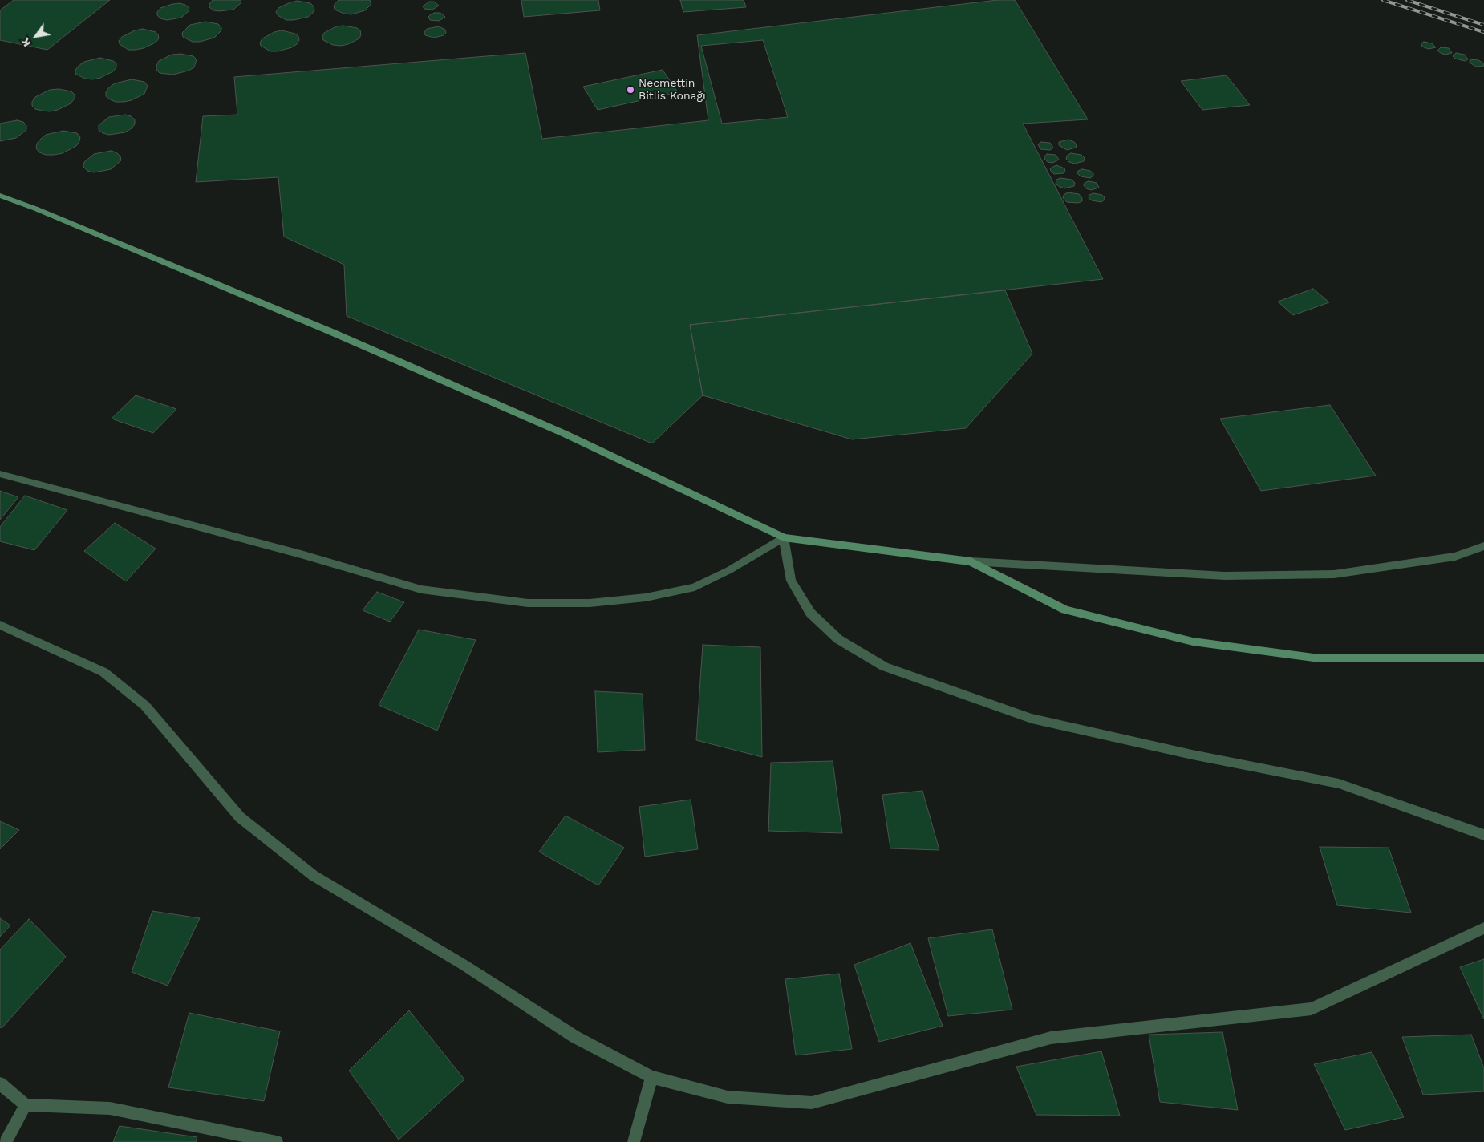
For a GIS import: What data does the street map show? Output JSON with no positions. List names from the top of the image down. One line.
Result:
{"places":["Necmettin Bitlis Konağı"],"north":"bottom left"}
